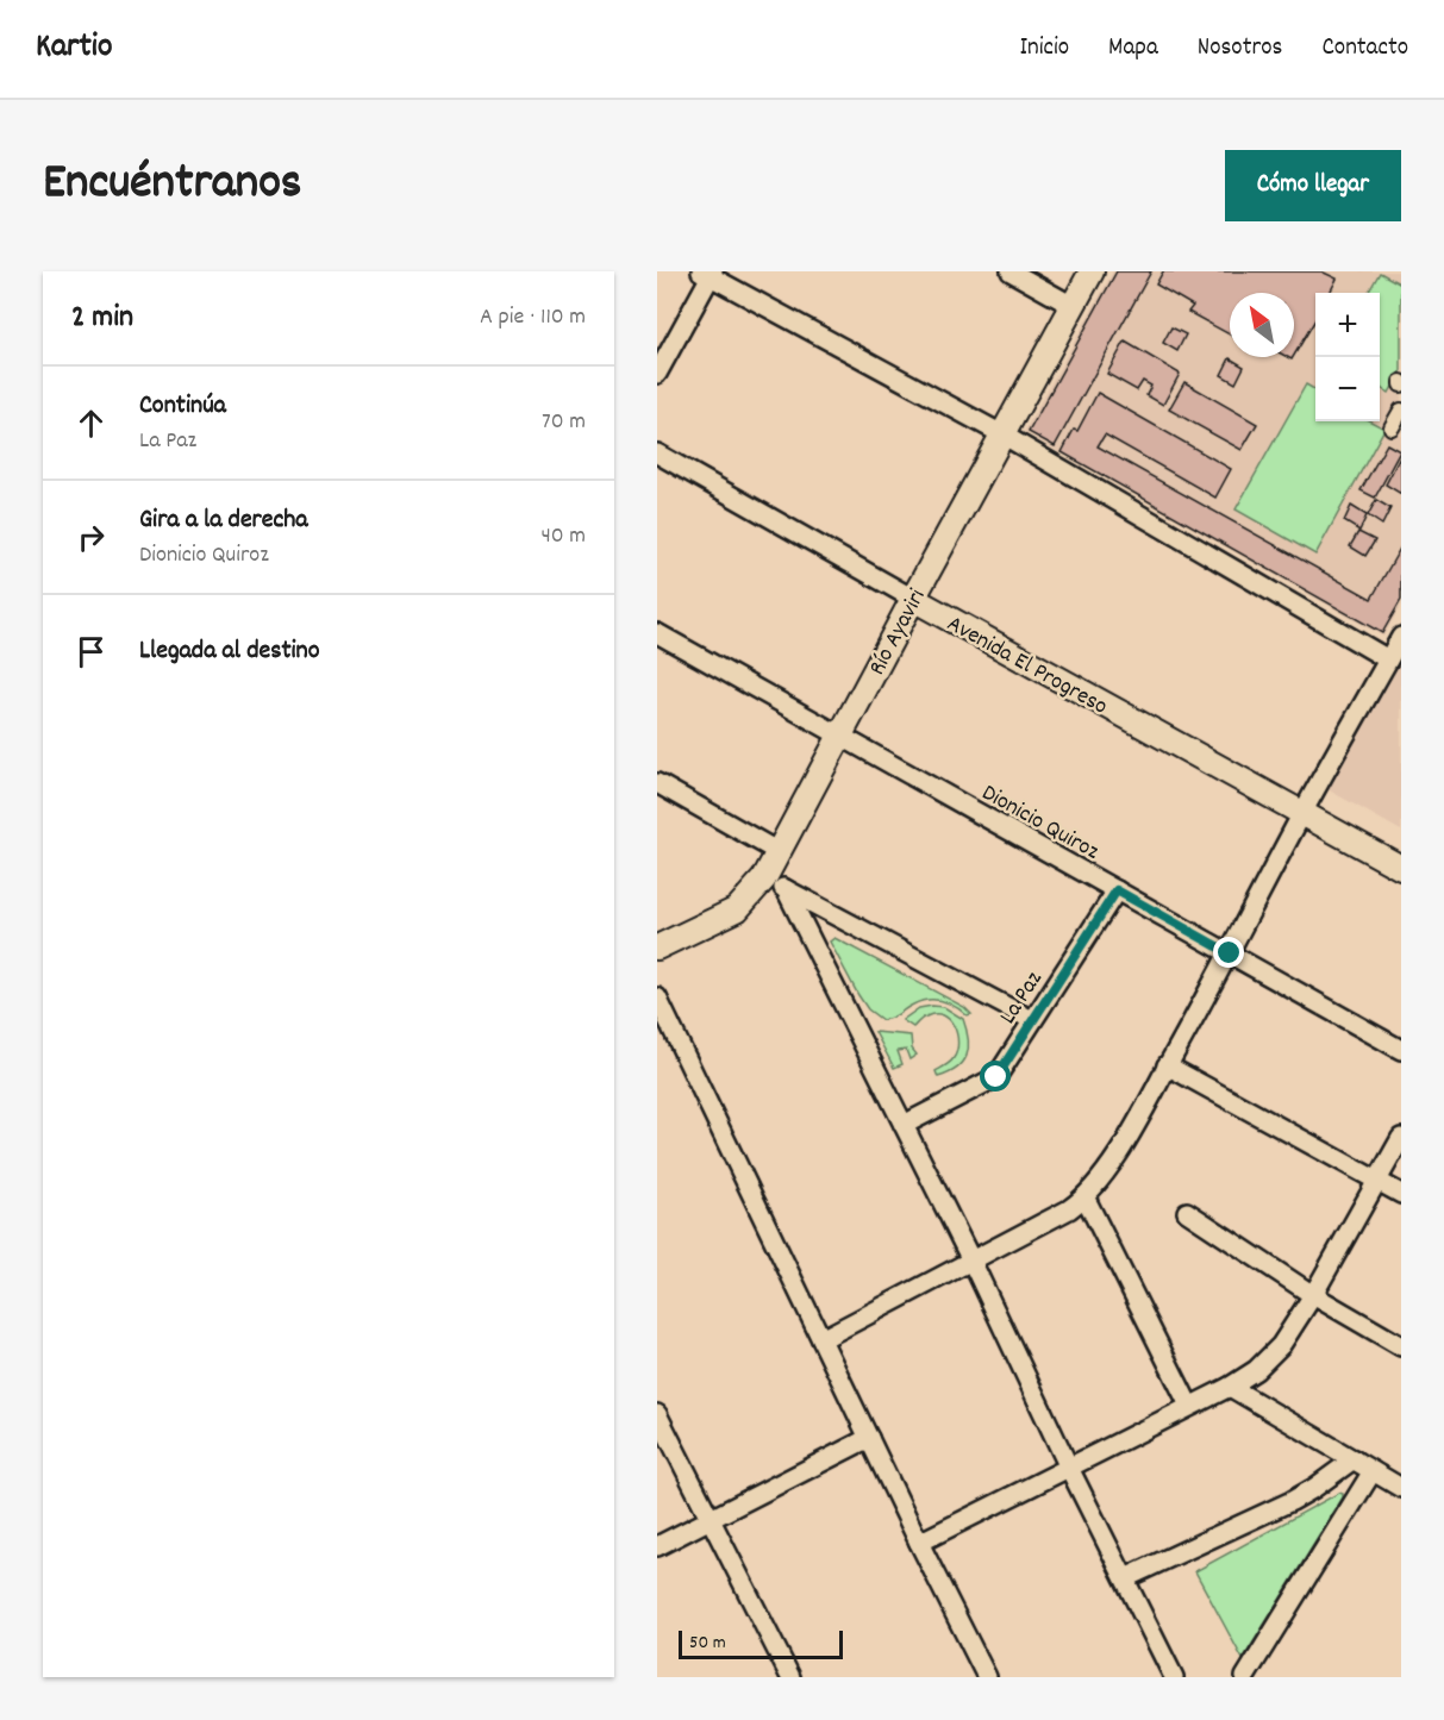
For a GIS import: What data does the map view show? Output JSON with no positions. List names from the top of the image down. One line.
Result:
{"streets":{"street":["Río Ayaviri","Avenida El Progreso","Dionicio Quiroz","La Paz"]},"crossings":[["Río Ayaviri","Avenida El Progreso"],["Río Ayaviri","Dionicio Quiroz"],["Dionicio Quiroz","La Paz"]],"scale_bar":"50 m","north":"top left","page":{"header":"Kartio","nav":["Inicio","Mapa","Nosotros","Contacto"],"title":"Encuéntranos","buttons":"Cómo llegar","heading":["2 min","A pie · 110 m"],"map_buttons":["+","−"],"list":[["Continúa","La Paz","70 m"],["Gira a la derecha","Dionicio Quiroz","40 m"],"Llegada al destino"],"scale":"50 m"}}
